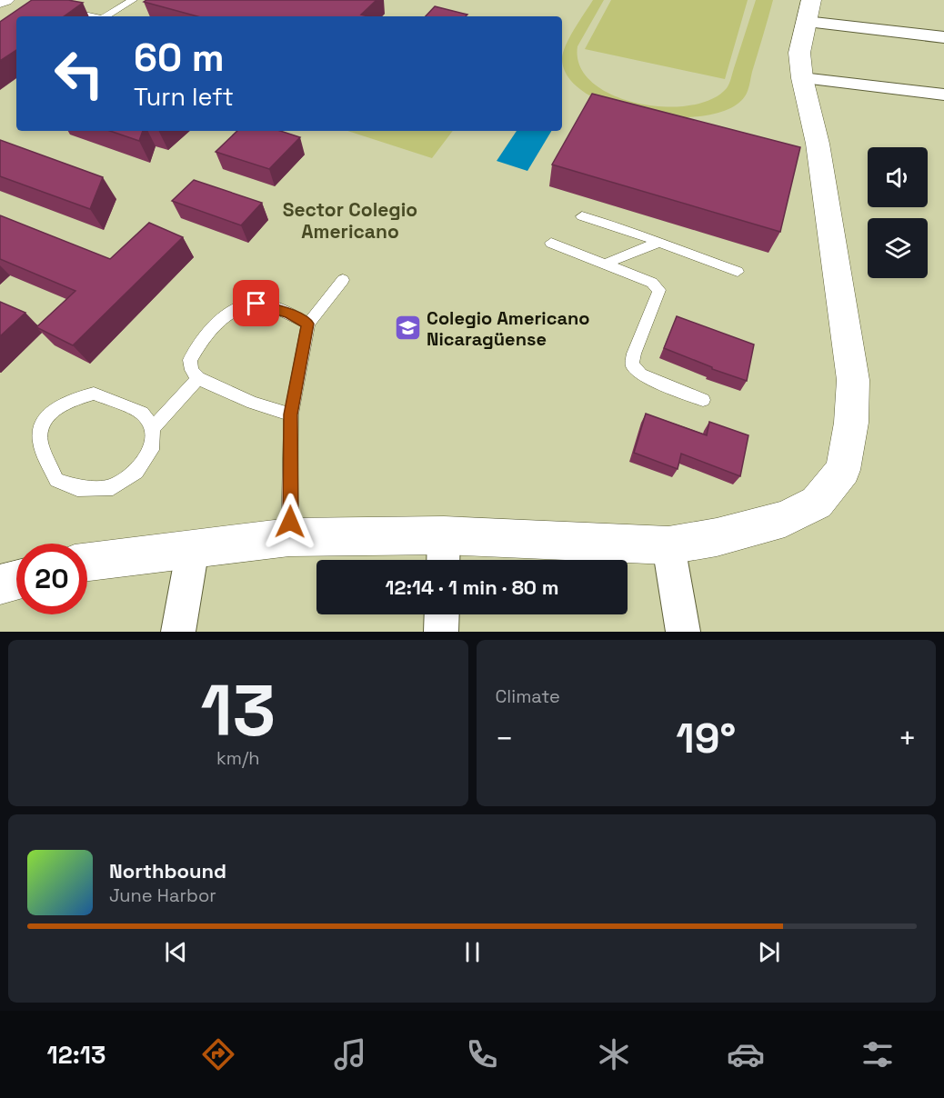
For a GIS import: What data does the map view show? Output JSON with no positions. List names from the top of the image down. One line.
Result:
{"districts":["Sector Colegio Americano"],"places":{"school or university":["Colegio Americano Nicaragüense"]},"page":{"turn":["60 m","Turn left"],"limit":"20","trip":"12:14 · 1 min · 80 m","tile":[["13","km/h"],"Climate"],"heat":["−","19°","+"],"song":["Northbound","June Harbor"],"tabs":"12:13"}}
